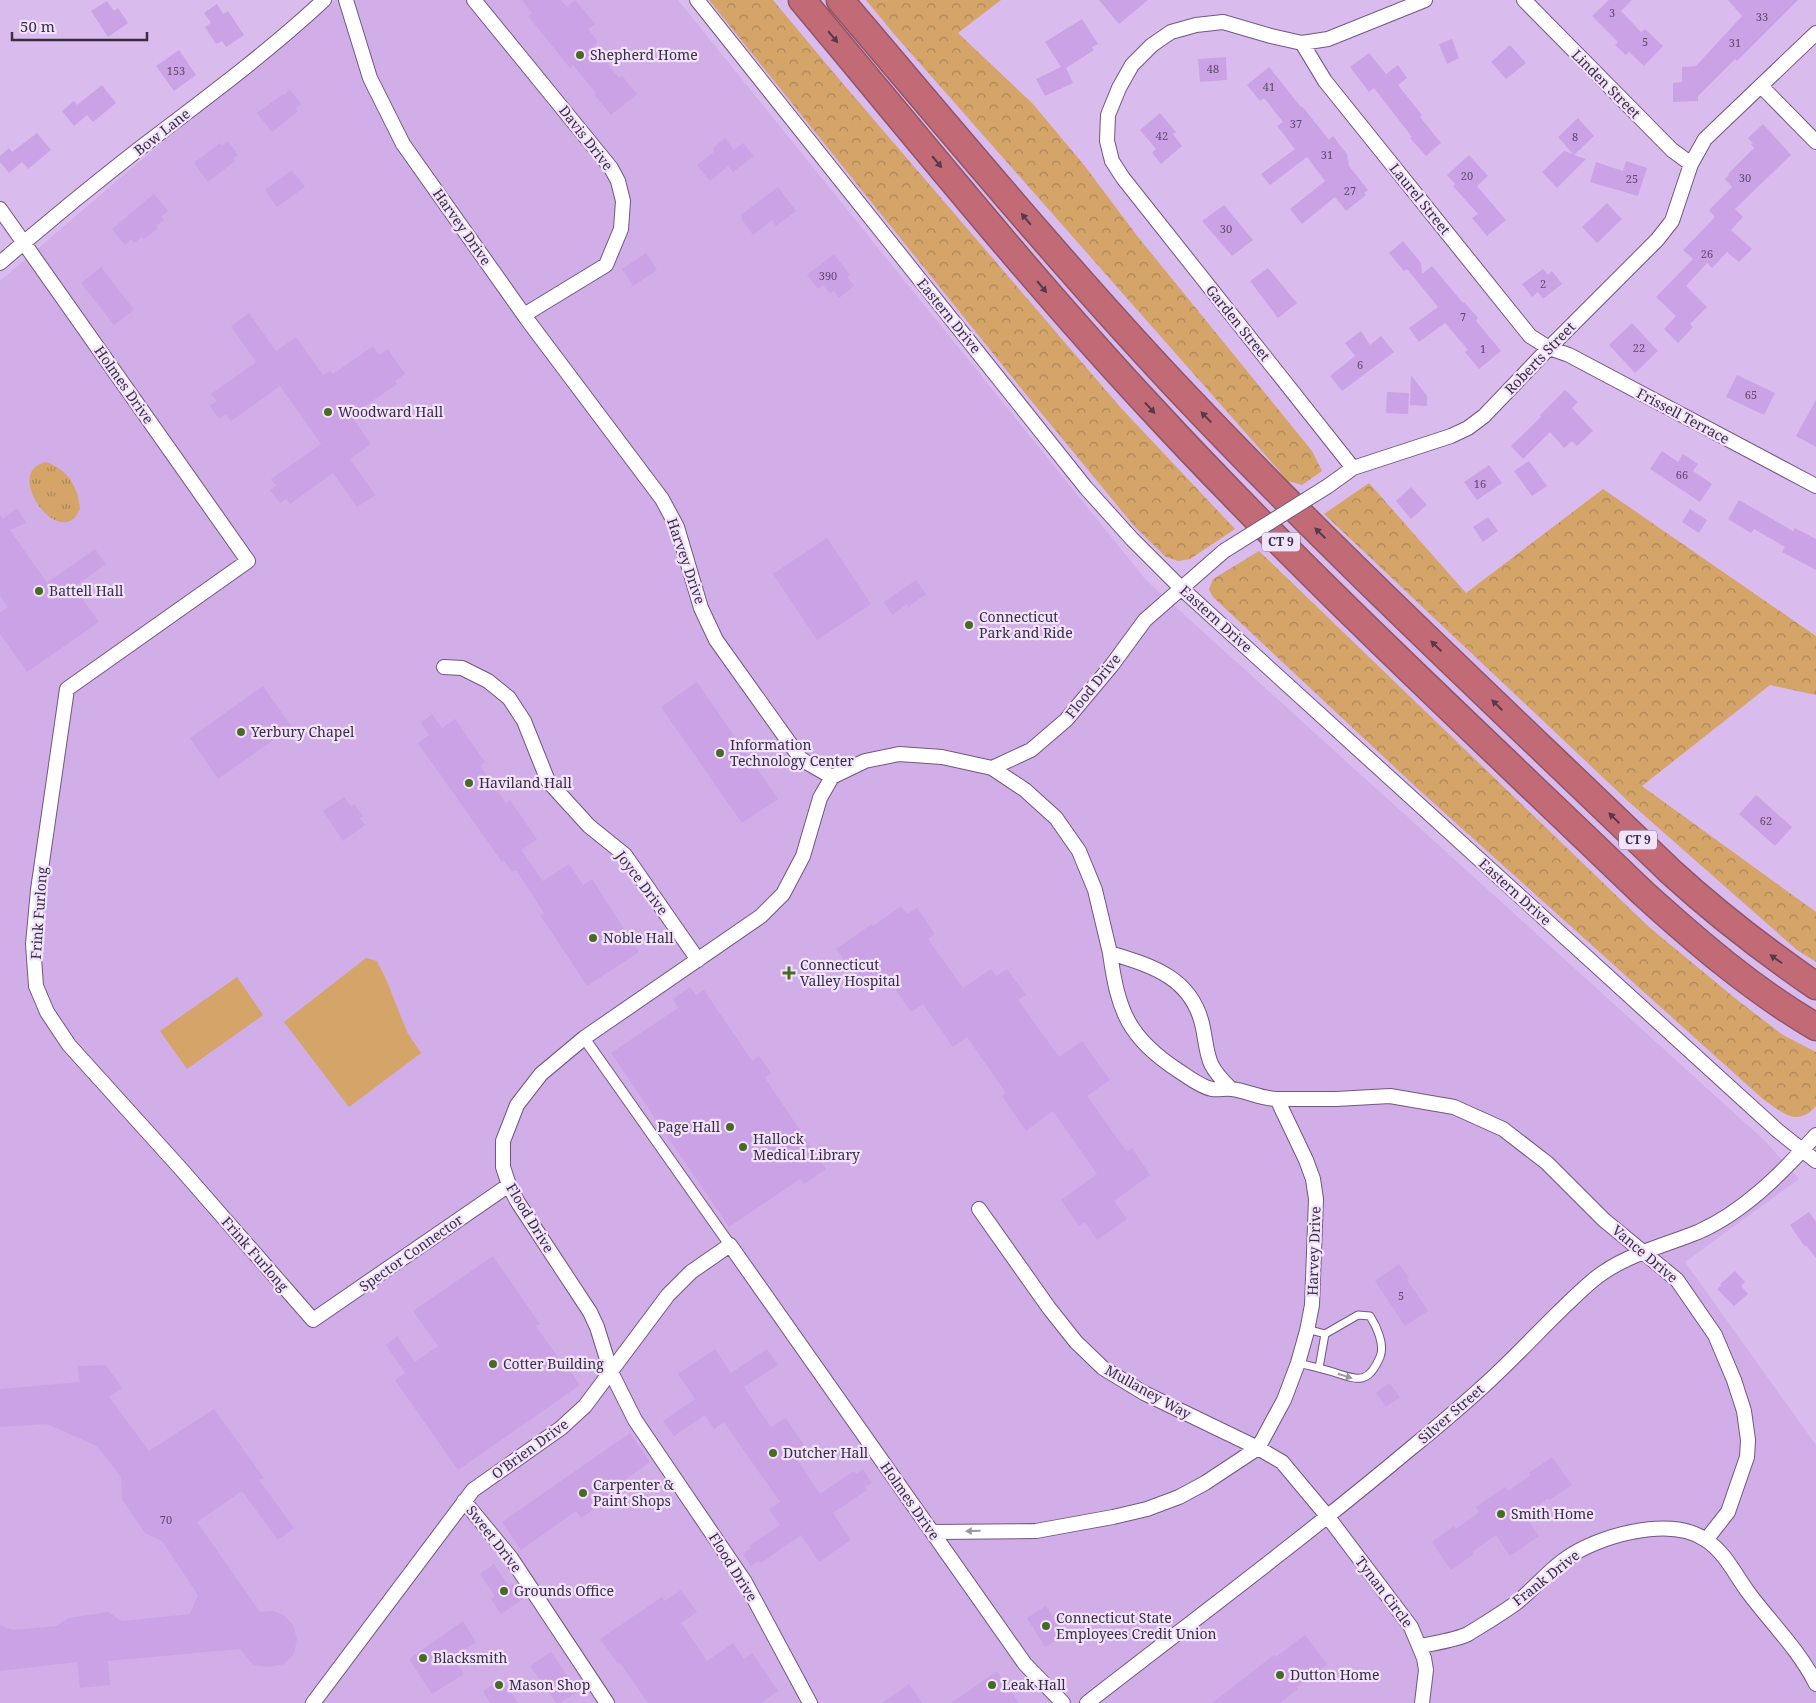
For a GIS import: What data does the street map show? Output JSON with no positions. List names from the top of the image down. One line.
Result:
{"streets":{"highway":["CT 9"],"street":["Linden Street","Bow Lane","Davis Drive","Laurel Street","Harvey Drive","Eastern Drive","Garden Street","Roberts Street","Holmes Drive","Frissell Terrace","Flood Drive","Joyce Drive","Frink Furlong","Spector Connector","Vance Drive","Mullaney Way","Silver Street","O'Brien Drive","Sweet Drive","Frank Drive","Tynan Circle"]},"crossings":[["Linden Street","Roberts Street"],["Bow Lane","Holmes Drive"],["Davis Drive","Harvey Drive"],["Laurel Street","Garden Street"],["Laurel Street","Roberts Street"],["Laurel Street","Frissell Terrace"],["Harvey Drive","Flood Drive"],["Harvey Drive","Vance Drive"],["Harvey Drive","Mullaney Way"],["Eastern Drive","Roberts Street"],["Eastern Drive","Flood Drive"],["Eastern Drive","Silver Street"],["Garden Street","Roberts Street"],["Roberts Street","Frissell Terrace"],["Roberts Street","Flood Drive"],["Holmes Drive","Frink Furlong"],["Holmes Drive","O'Brien Drive"],["Flood Drive","Joyce Drive"],["Flood Drive","Spector Connector"],["Flood Drive","O'Brien Drive"],["Frink Furlong","Spector Connector"],["Vance Drive","Silver Street"],["Vance Drive","Frank Drive"],["Mullaney Way","Silver Street"],["Mullaney Way","Tynan Circle"],["Silver Street","Tynan Circle"],["O'Brien Drive","Sweet Drive"],["Frank Drive","Tynan Circle"]],"places":{"other":["Shepherd Home","Woodward Hall","Battell Hall","Connecticut Park and Ride","Yerbury Chapel","Information Technology Center","Haviland Hall","Noble Hall","Page Hall","Hallock Medical Library","Cotter Building","Dutcher Hall","Carpenter & Paint Shops","Smith Home","Grounds Office","Connecticut State Employees Credit Union","Blacksmith","Dutton Home","Mason Shop","Leak Hall"],"health":["Connecticut Valley Hospital"]},"house_numbers":["3","33","5","31","48","153","41","37","42","8","31","20","30","25","27","30","26","390","2","7","22","1","6","65","66","16","62","5","70"],"scale_bar":"50 m"}
